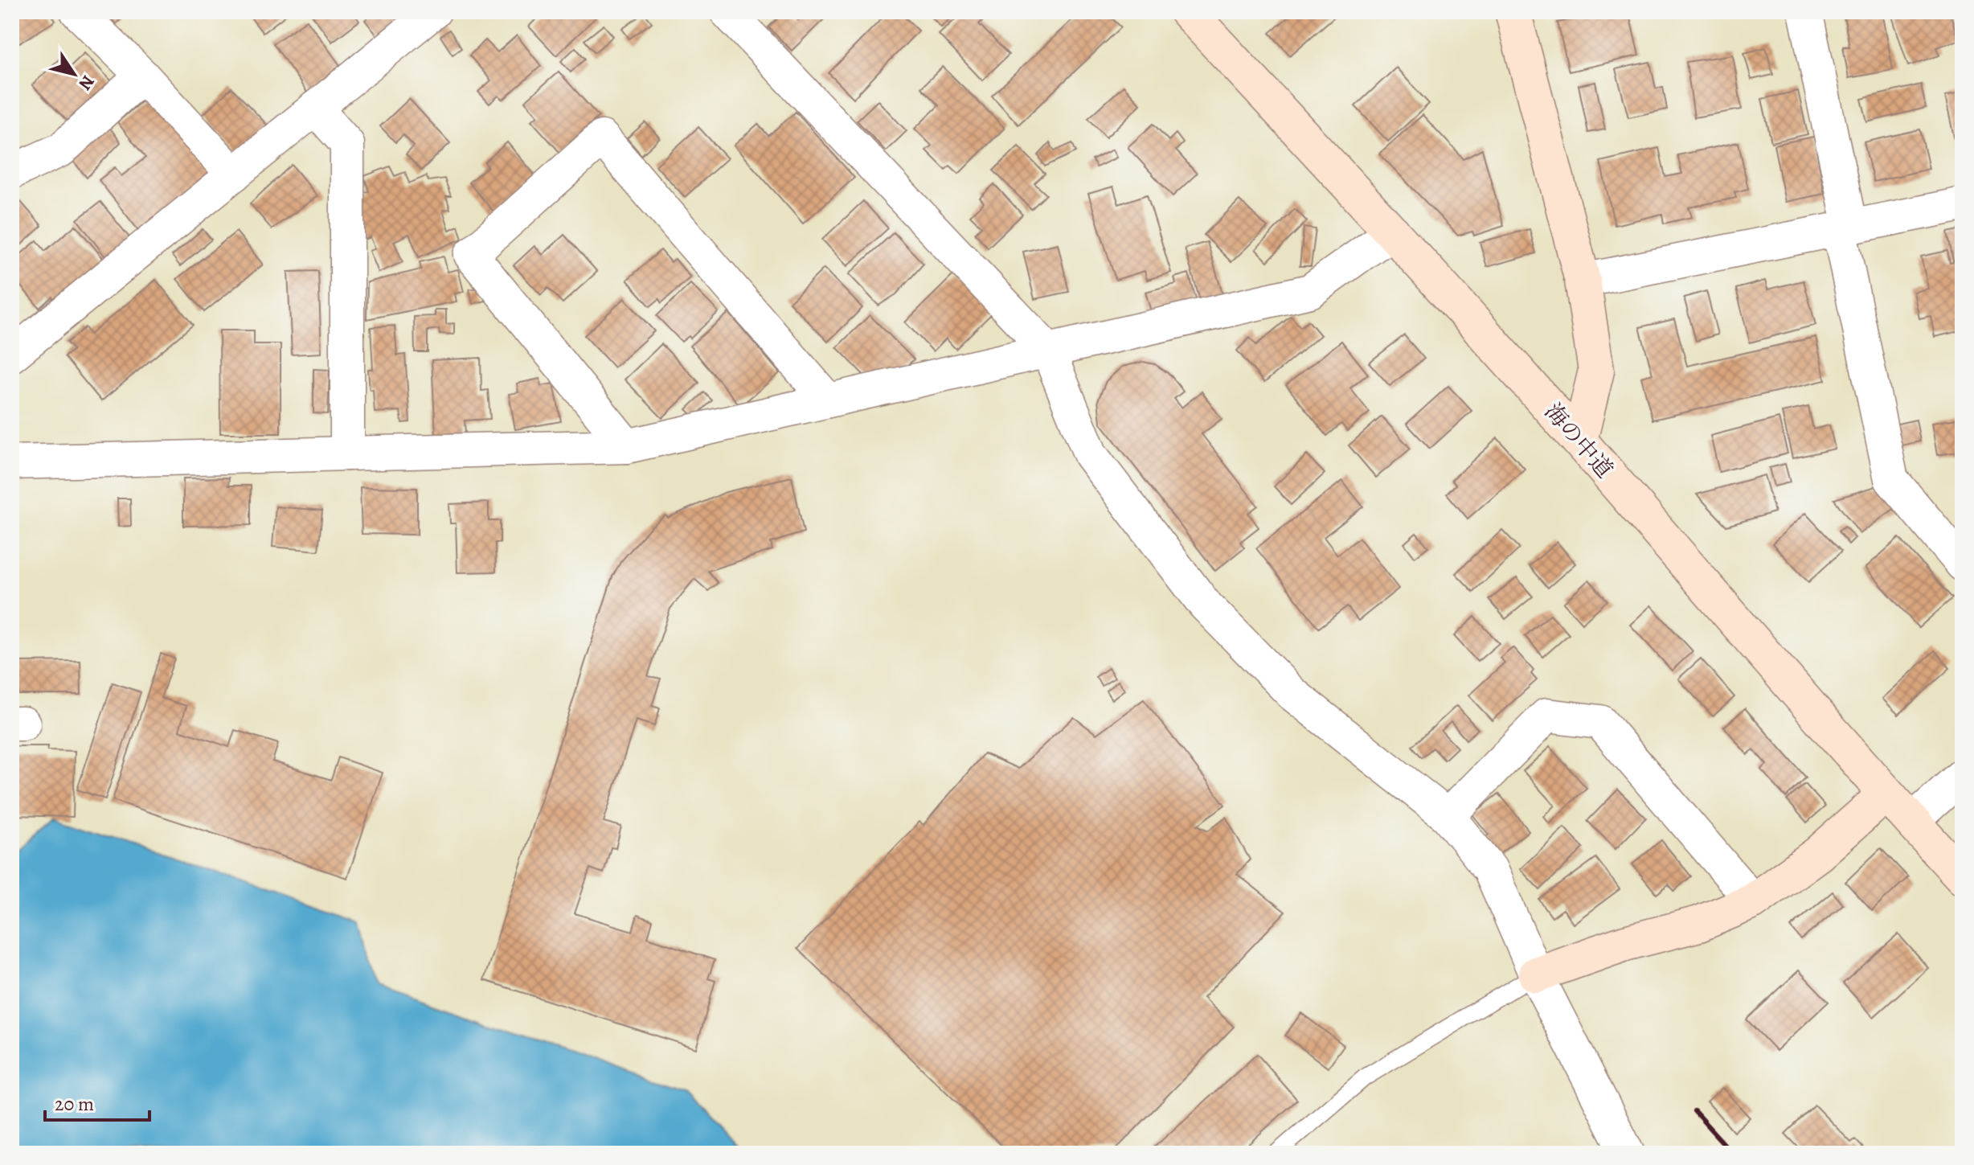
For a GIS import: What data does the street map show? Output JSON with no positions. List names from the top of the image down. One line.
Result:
{"streets":{"street":["海の中道"]},"scale_bar":"20 m","north":"bottom right"}
